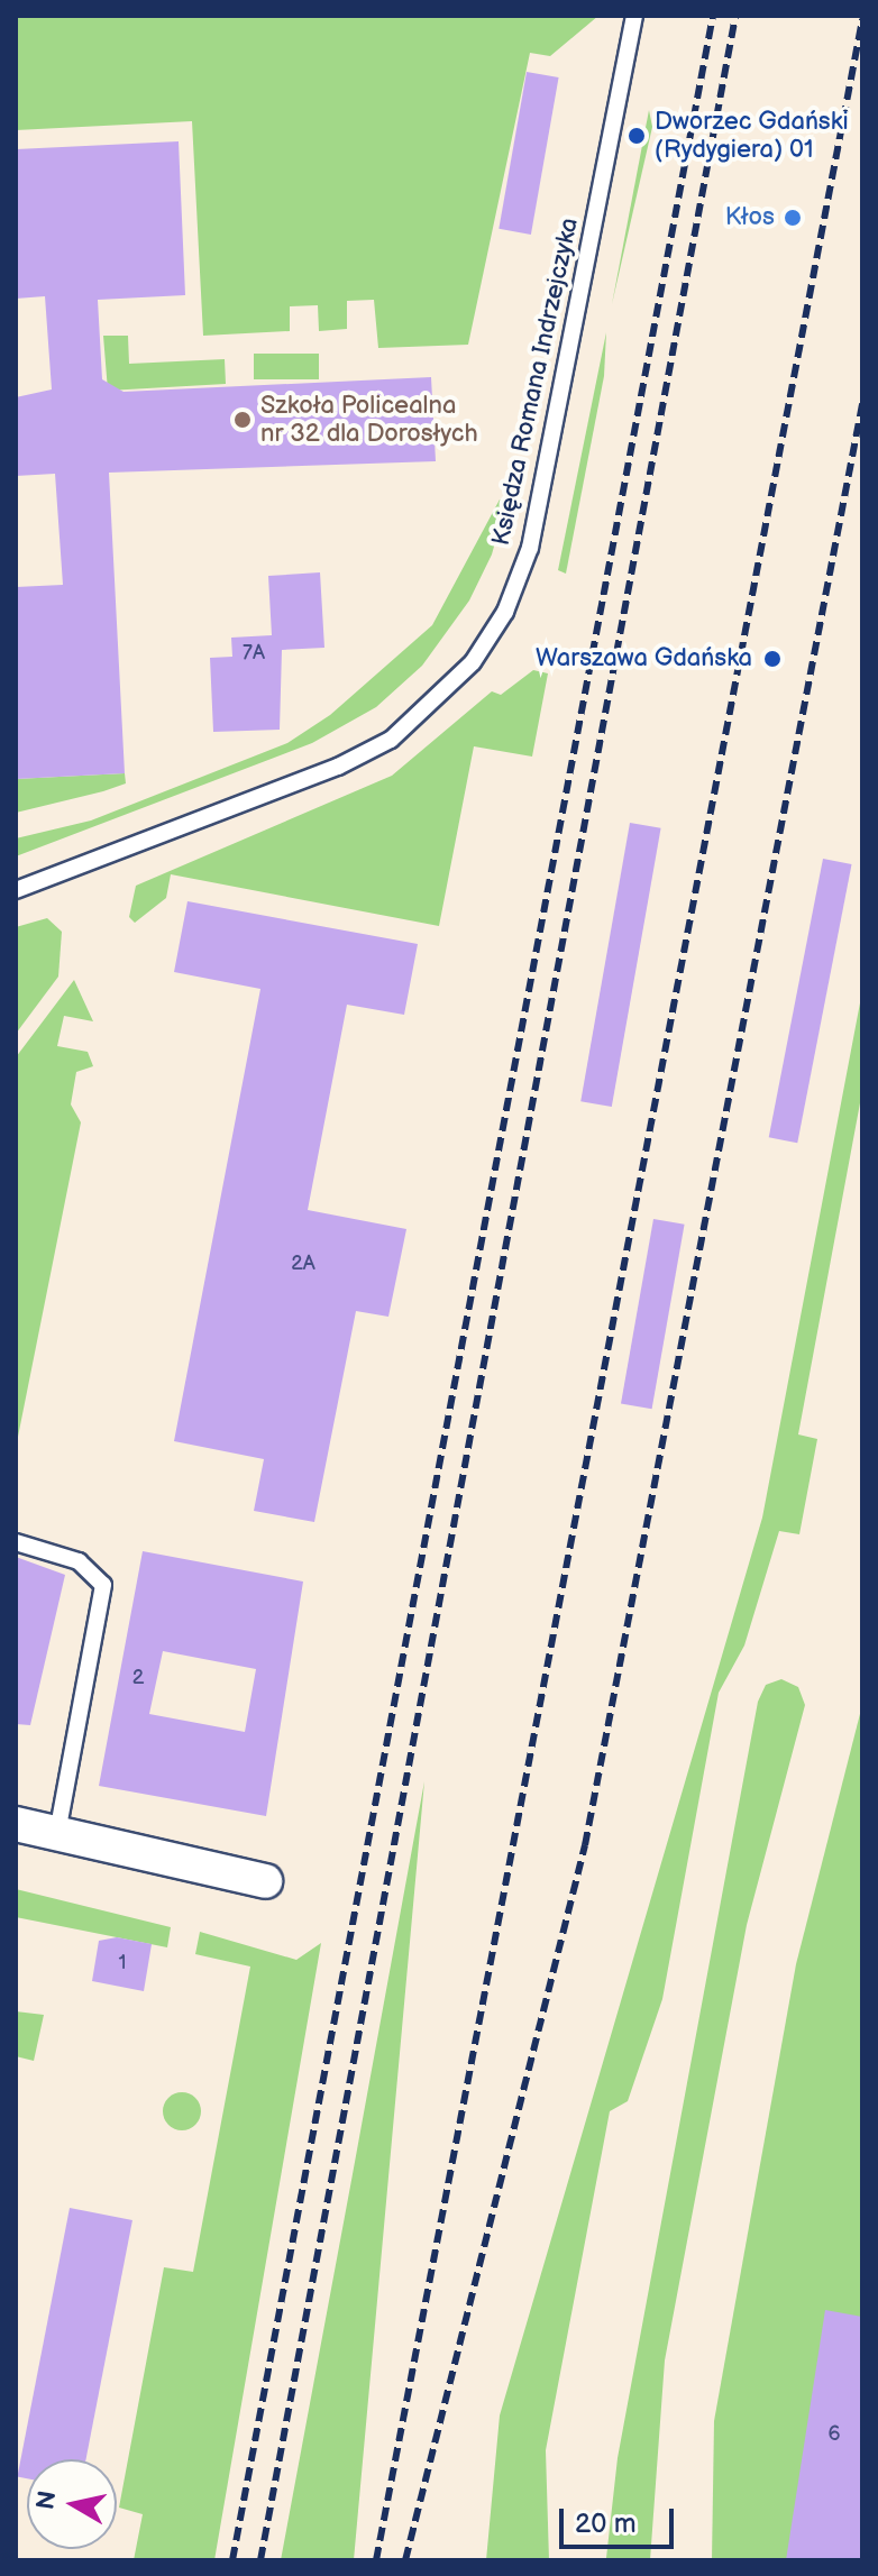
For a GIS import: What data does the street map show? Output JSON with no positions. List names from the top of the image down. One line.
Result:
{"streets":{"lane":["Księdza Romana Indrzejczyka"]},"places":["Dworzec Gdański (Rydygiera) 01","Kłos","Szkoła Policealna nr 32 dla Dorosłych","Warszawa Gdańska"],"house_numbers":["7A","2A","2","1","6"],"scale_bar":"20 m","north":"left"}
